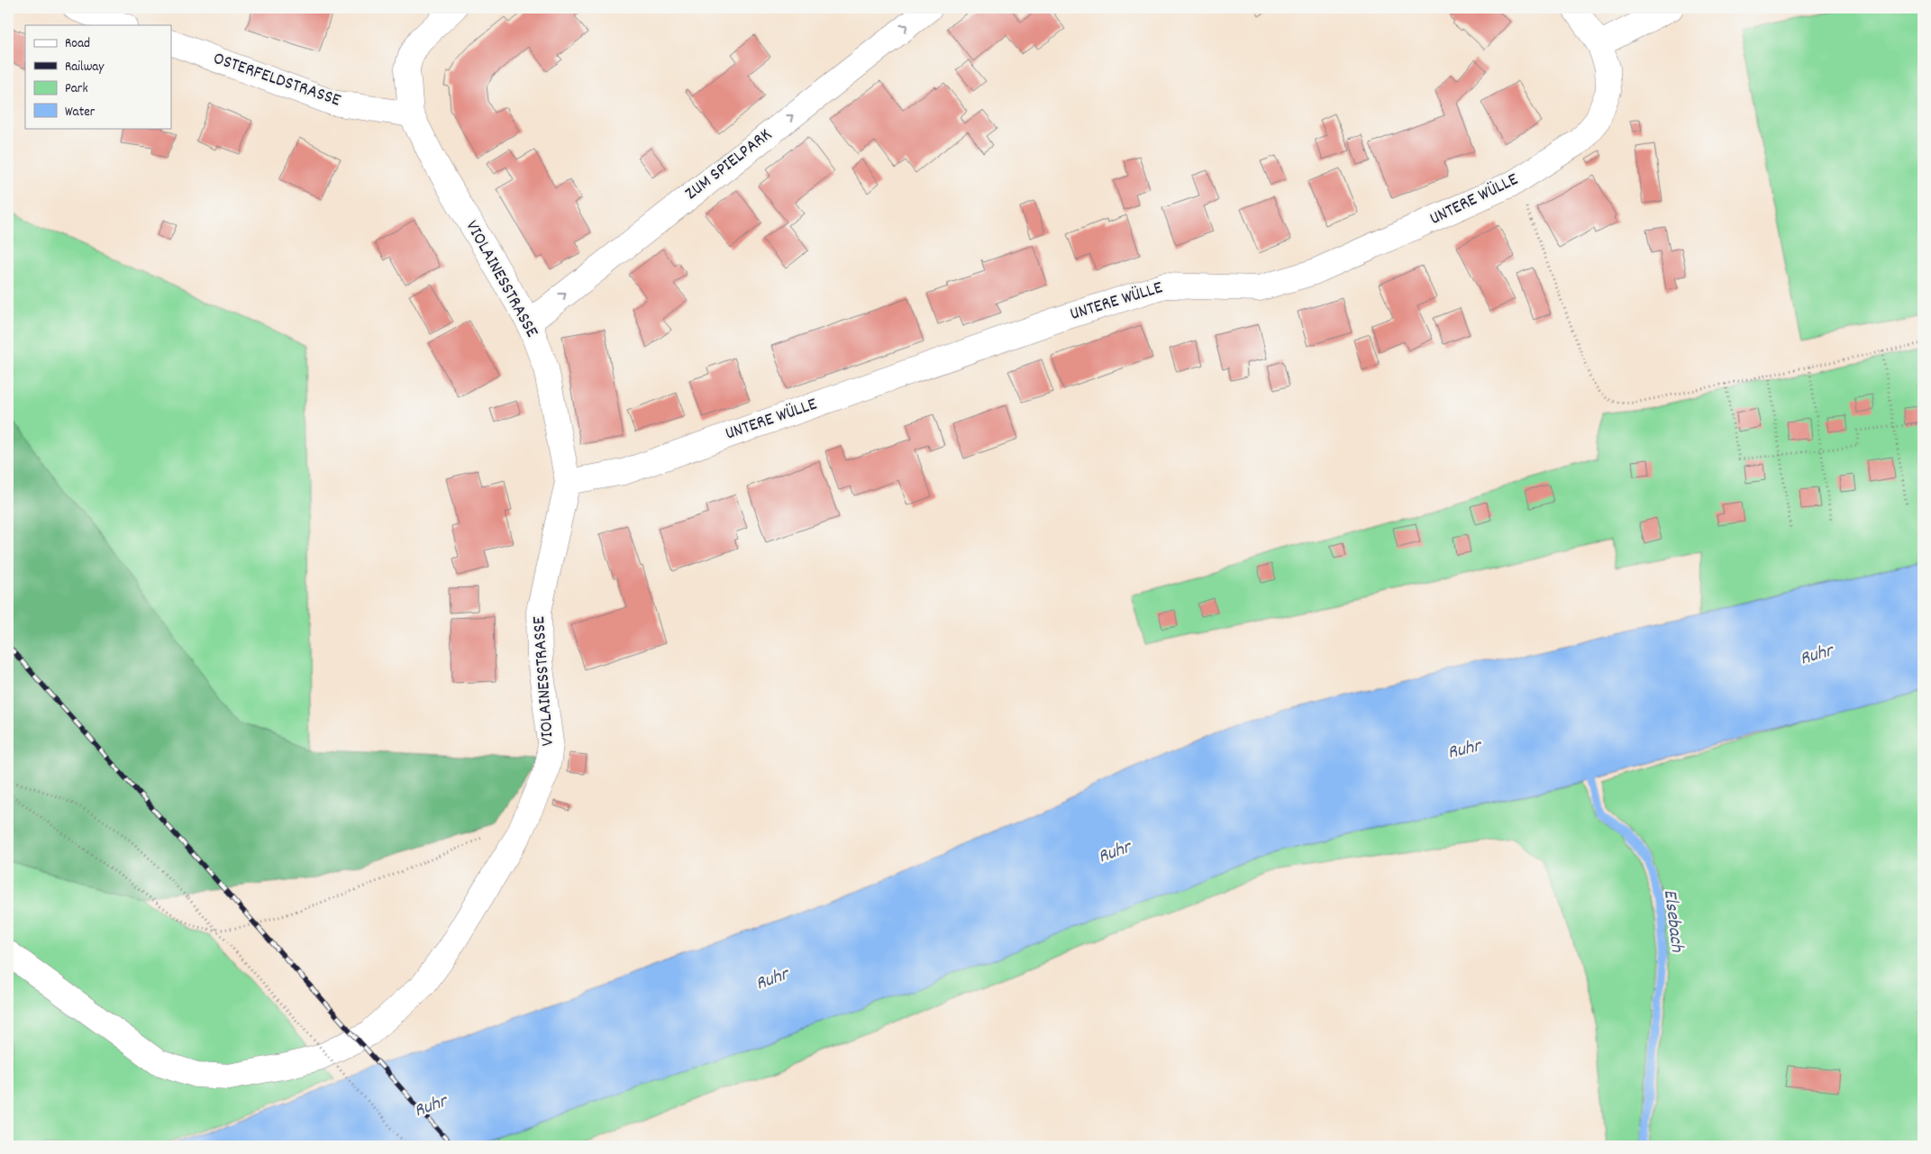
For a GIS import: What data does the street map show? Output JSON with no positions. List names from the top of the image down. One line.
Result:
{"streets":{"street":["OSTERFELDSTRASSE","ZUM SPIELPARK","UNTERE WÜLLE","VIOLAINESSTRASSE"]},"crossings":[["OSTERFELDSTRASSE","VIOLAINESSTRASSE"],["ZUM SPIELPARK","VIOLAINESSTRASSE"],["UNTERE WÜLLE","VIOLAINESSTRASSE"]],"one_way":["ZUM SPIELPARK"],"water":["Ruhr","Elsebach"],"legend":["Road","Railway","Park","Water"]}
